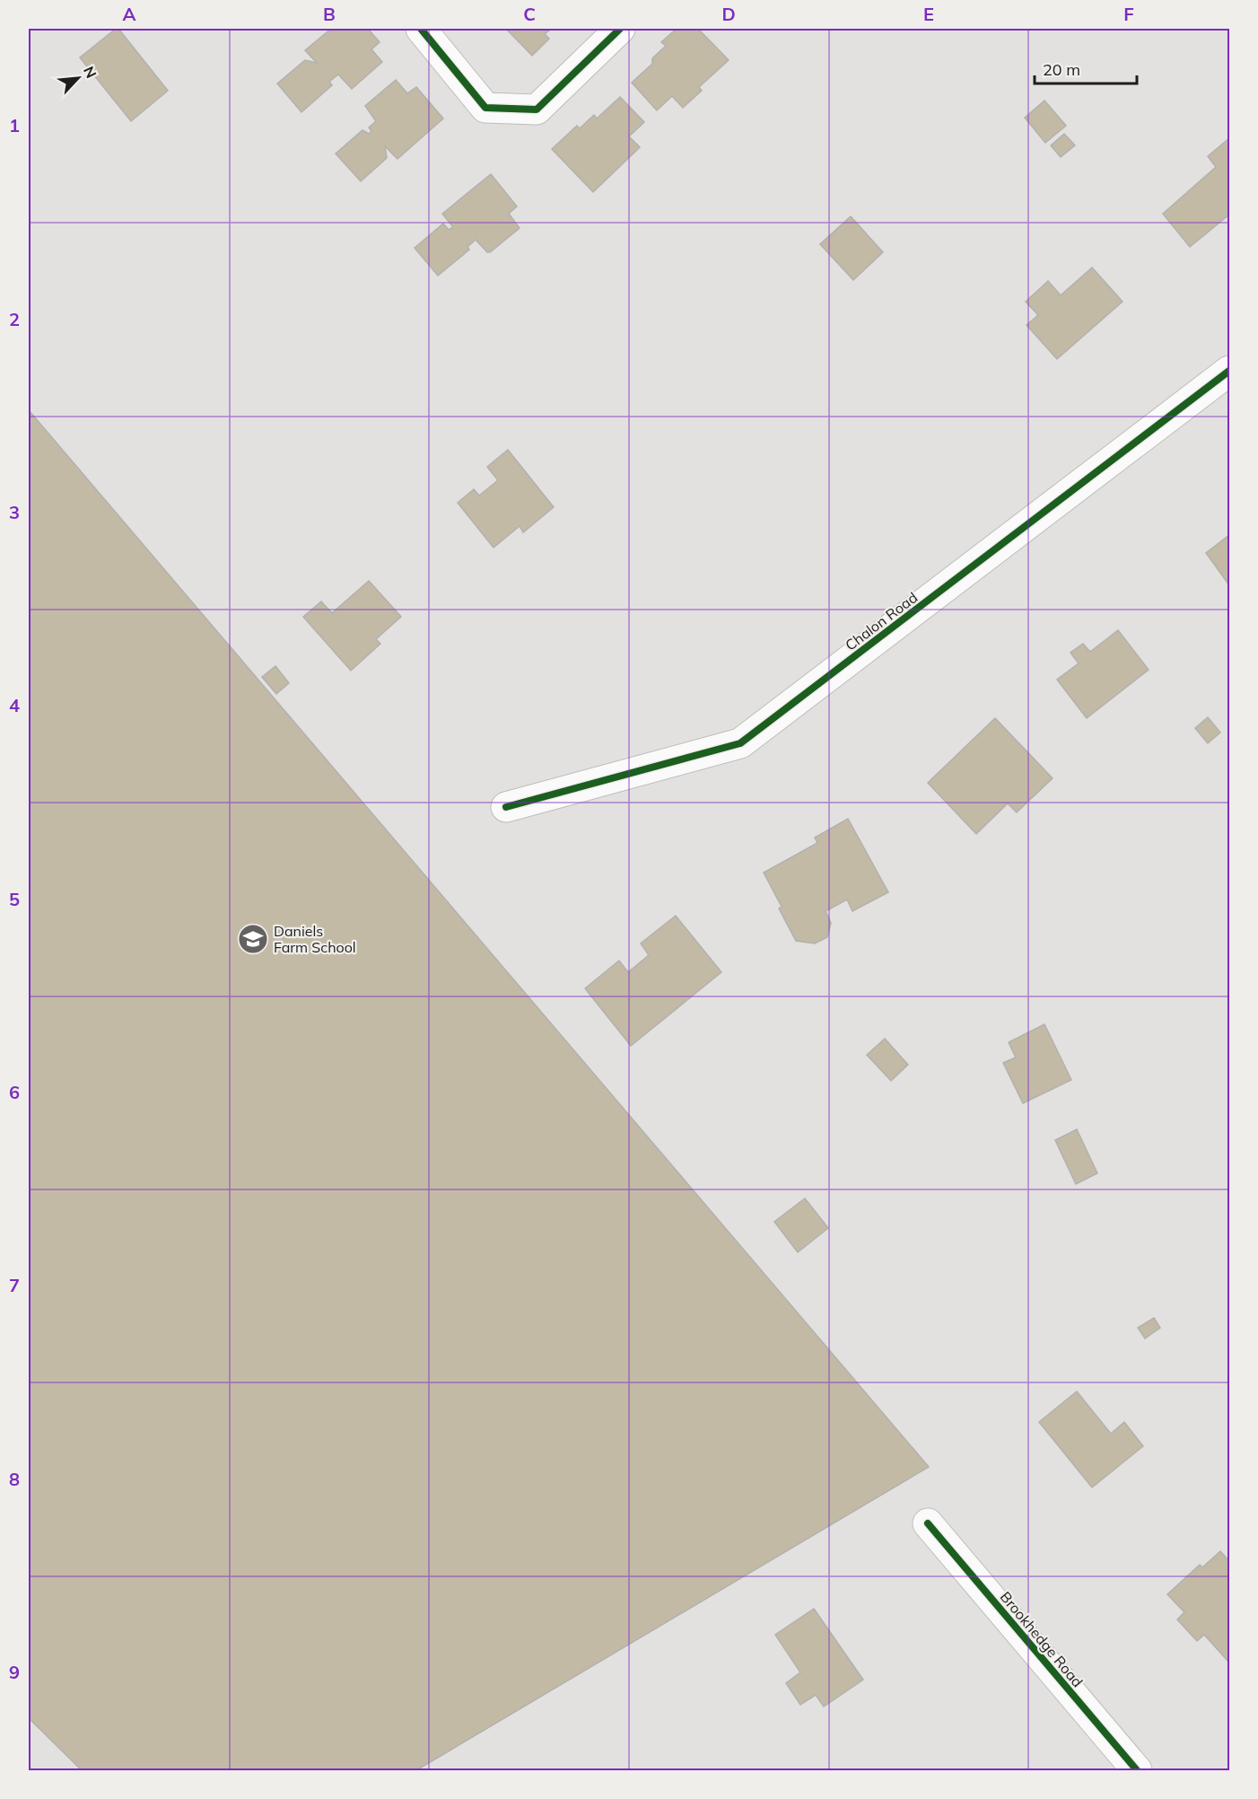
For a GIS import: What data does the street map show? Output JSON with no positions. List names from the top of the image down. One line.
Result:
{"streets":{"street":["Chalon Road","Brookhedge Road"]},"places":{"school or university":["Daniels Farm School"]},"scale_bar":"20 m","north":"top right","grid":{"columns":["A","B","C","D","E","F"],"rows":["1","2","3","4","5","6","7","8","9"]}}
